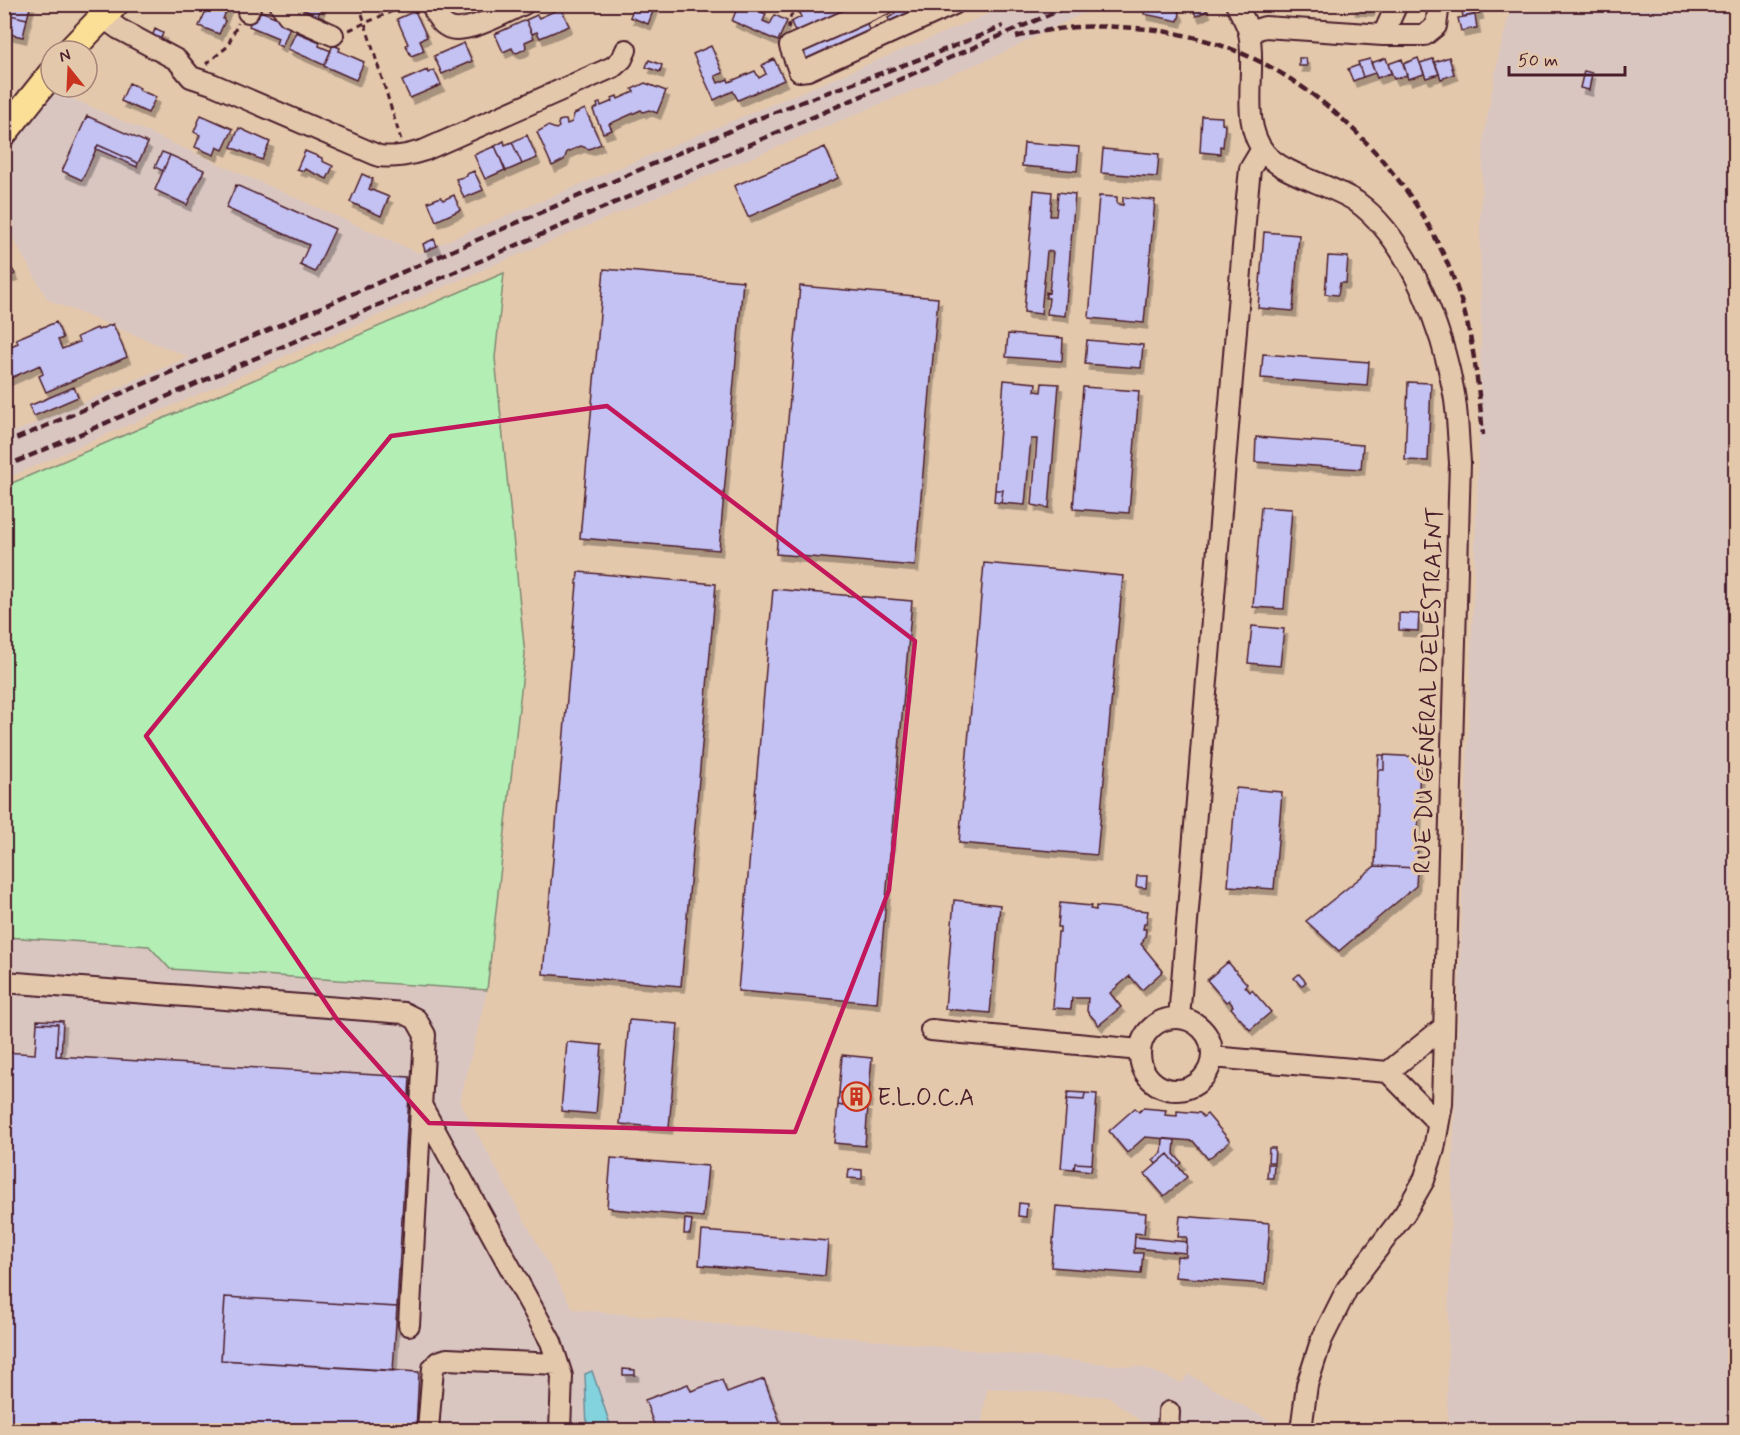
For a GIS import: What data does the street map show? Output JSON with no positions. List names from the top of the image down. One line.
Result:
{"streets":{"street":["RUE DU GÉNÉRAL DELESTRAINT"]},"places":{"building":["E.L.O.C.A"]},"scale_bar":"50 m","north":"top"}
